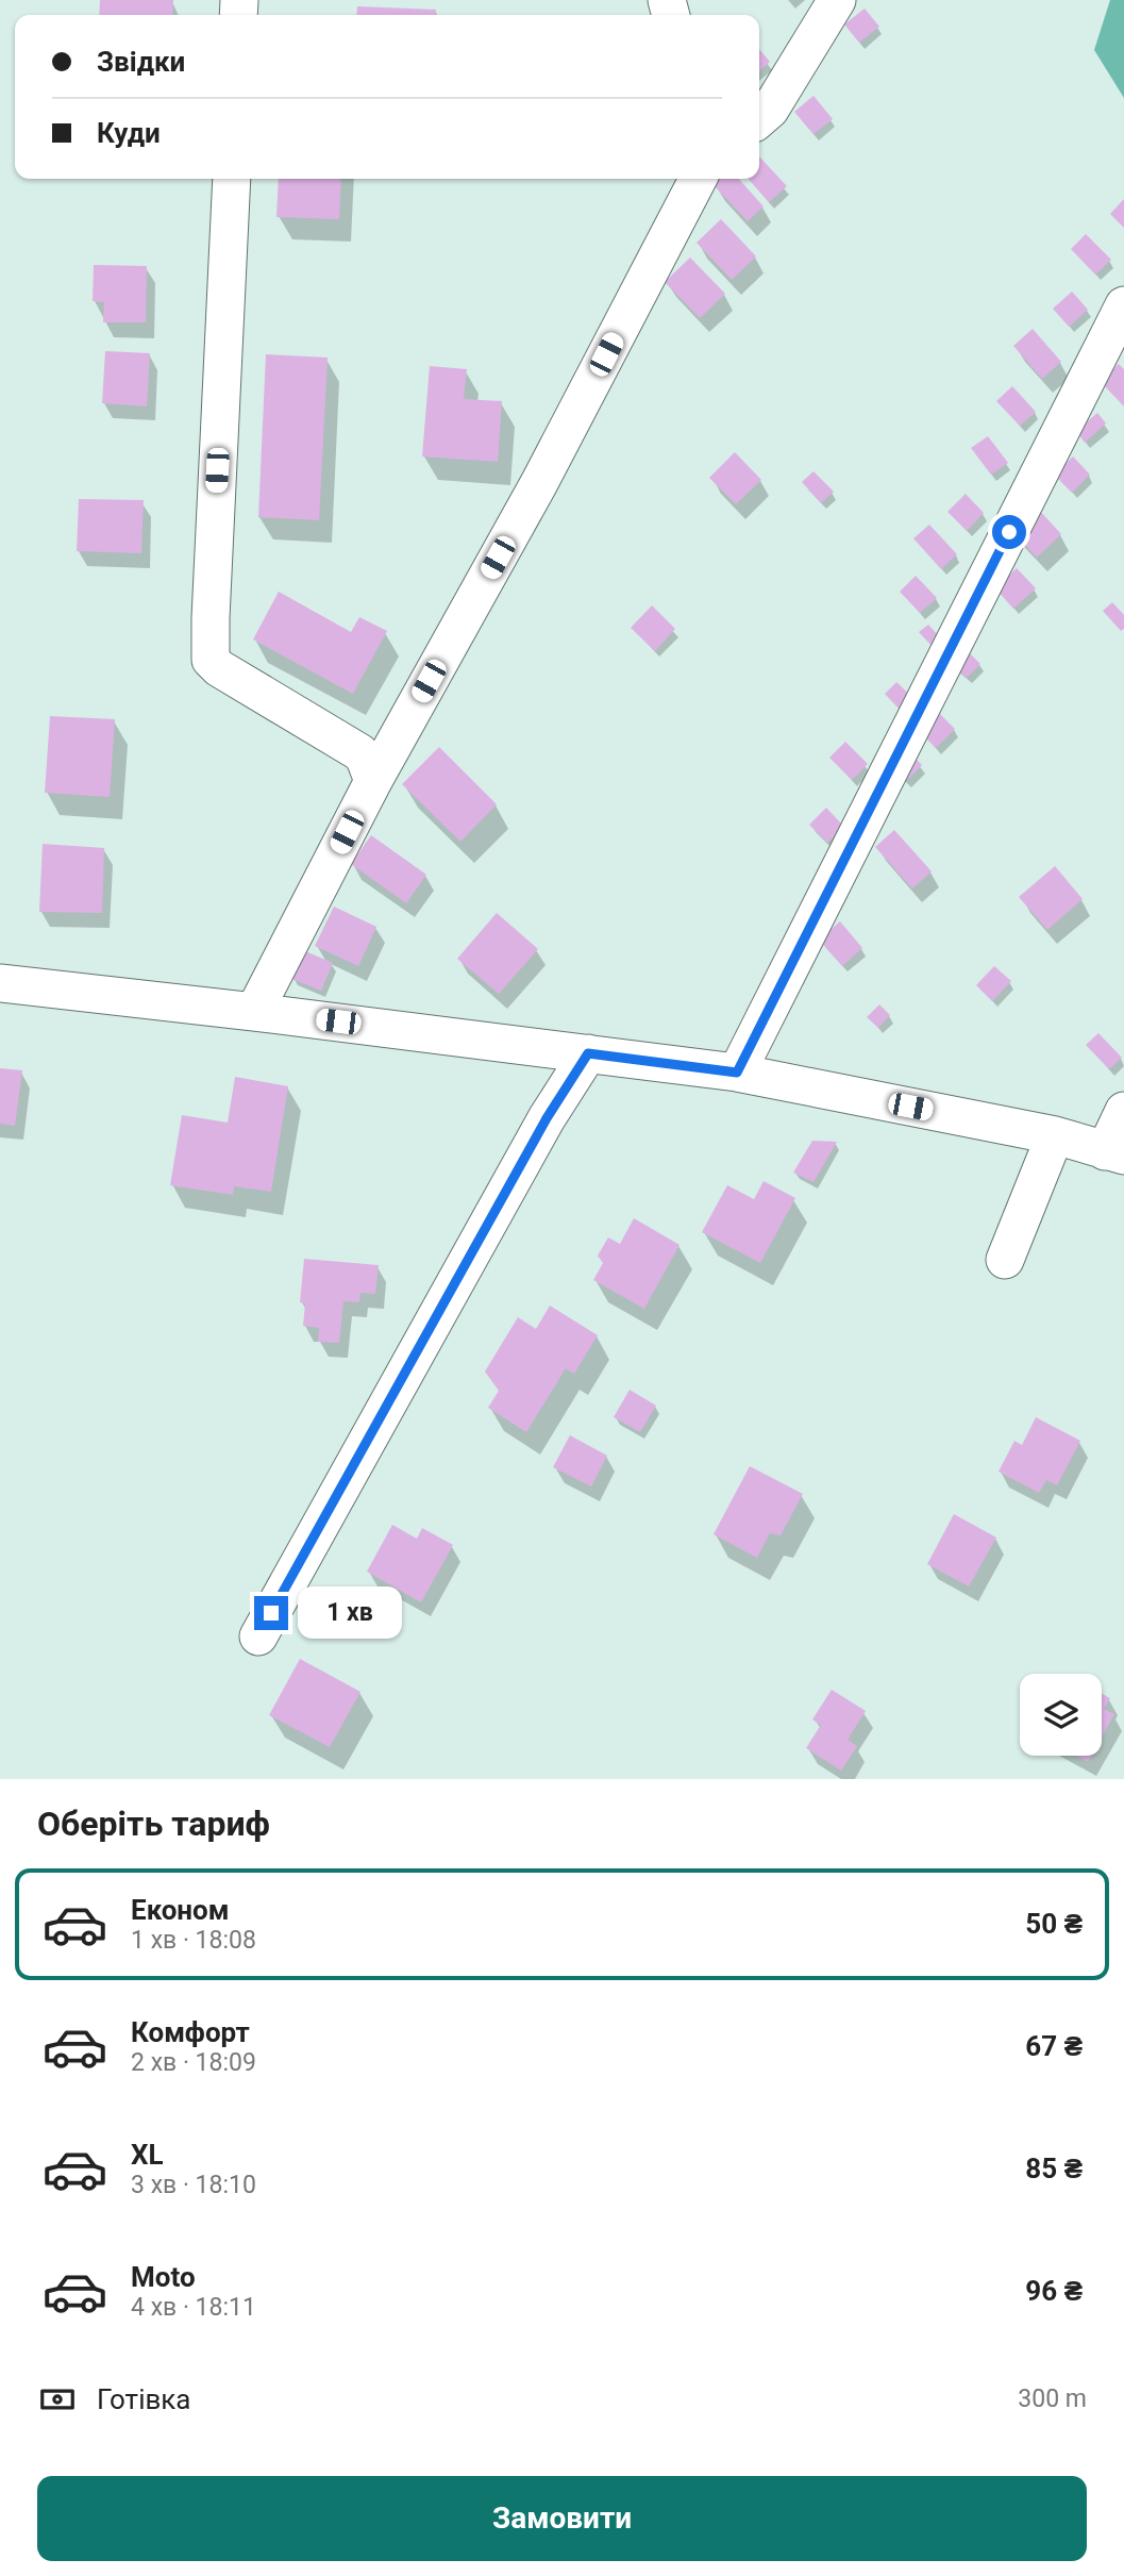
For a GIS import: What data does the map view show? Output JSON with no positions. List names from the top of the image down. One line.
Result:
{"page":{"banner":["Звідки","Куди"],"bubble":"1 хв","heading":"Оберіть тариф","list":[{"name":"Економ","note":"1 хв · 18:08","value":"50 ₴"},{"name":"Комфорт","note":"2 хв · 18:09","value":"67 ₴"},{"name":"XL","note":"3 хв · 18:10","value":"85 ₴"},{"name":"Moto","note":"4 хв · 18:11","value":"96 ₴"}],"pay":["Готівка","300 m"],"buttons":"Замовити"}}
